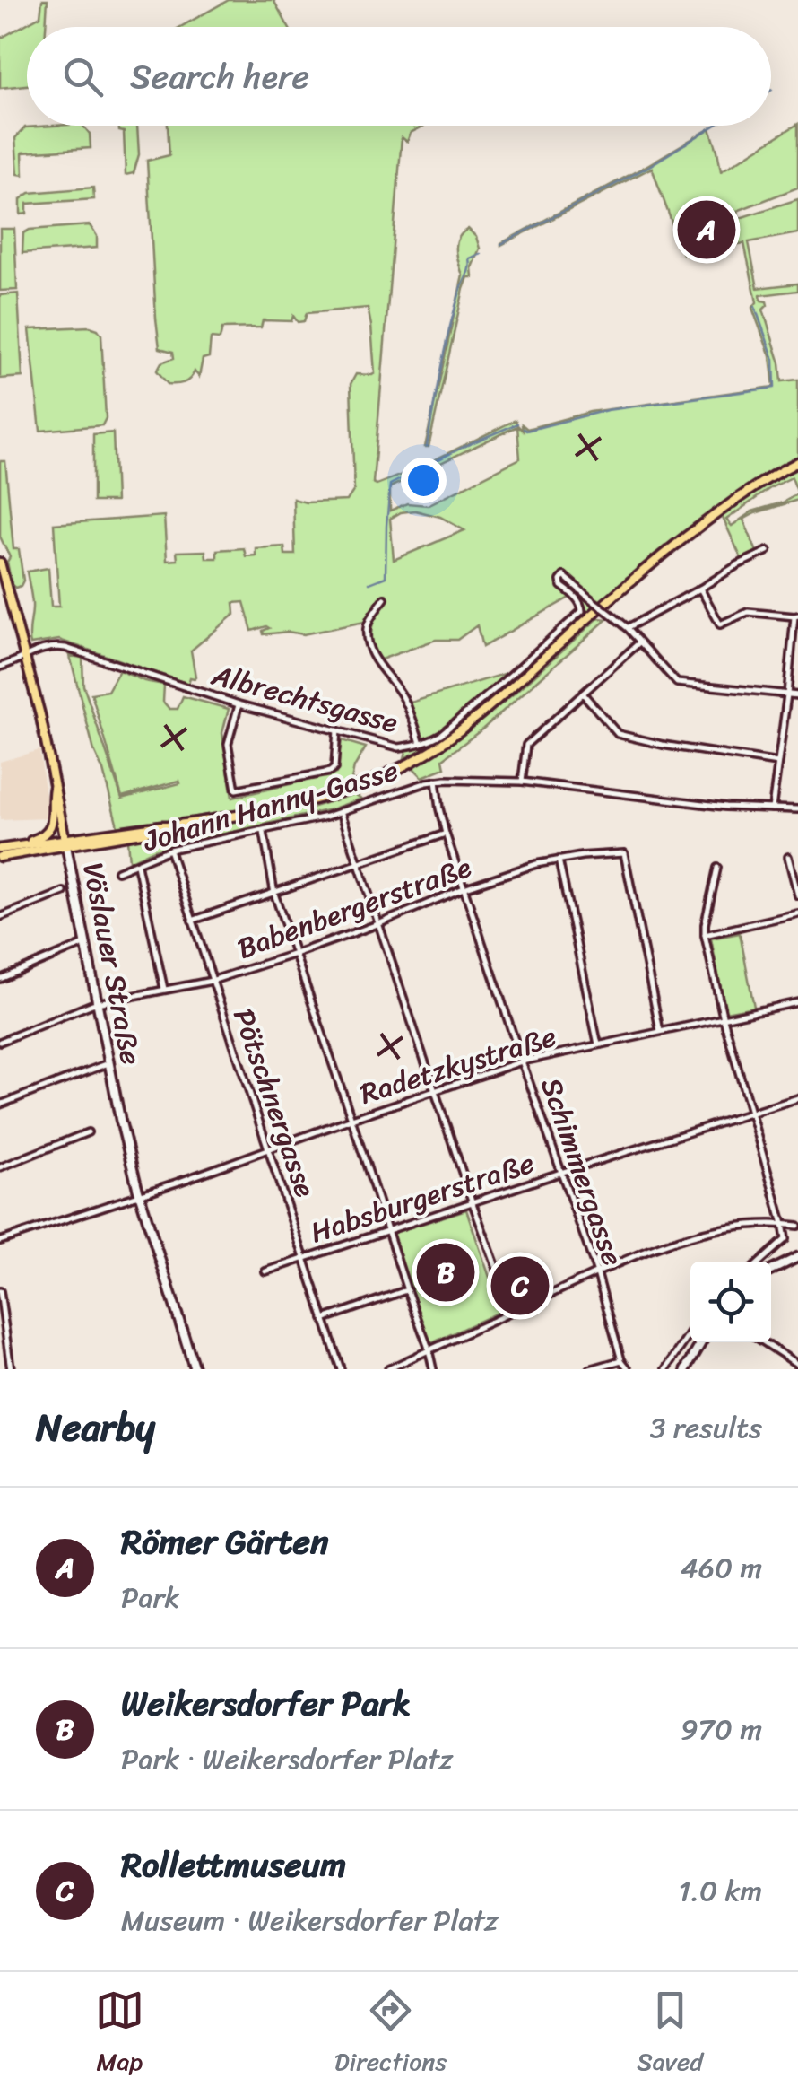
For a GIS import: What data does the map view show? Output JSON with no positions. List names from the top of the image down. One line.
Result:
{"streets":{"main road":["Vöslauer Straße"],"street":["Albrechtsgasse","Johann Hanny-Gasse","Babenbergerstraße","Radetzkystraße","Pötschnergasse","Schimmergasse","Habsburgerstraße"]},"crossings":[["Albrechtsgasse","Vöslauer Straße"],["Johann Hanny-Gasse","Pötschnergasse"],["Johann Hanny-Gasse","Schimmergasse"],["Babenbergerstraße","Vöslauer Straße"],["Babenbergerstraße","Radetzkystraße"],["Babenbergerstraße","Pötschnergasse"],["Babenbergerstraße","Schimmergasse"],["Vöslauer Straße","Radetzkystraße"],["Radetzkystraße","Pötschnergasse"],["Radetzkystraße","Schimmergasse"],["Pötschnergasse","Habsburgerstraße"],["Schimmergasse","Habsburgerstraße"]],"page":{"search":"Search here","pins":["A","B","C"],"heading":["Nearby","3 results"],"list":[{"mark":"A","name":"Römer Gärten","note":"Park","value":"460 m"},{"mark":"B","name":"Weikersdorfer Park","note":"Park · Weikersdorfer Platz","value":"970 m"},{"mark":"C","name":"Rollettmuseum","note":"Museum · Weikersdorfer Platz","value":"1.0 km"}],"nav":["Map","Directions","Saved"]}}
